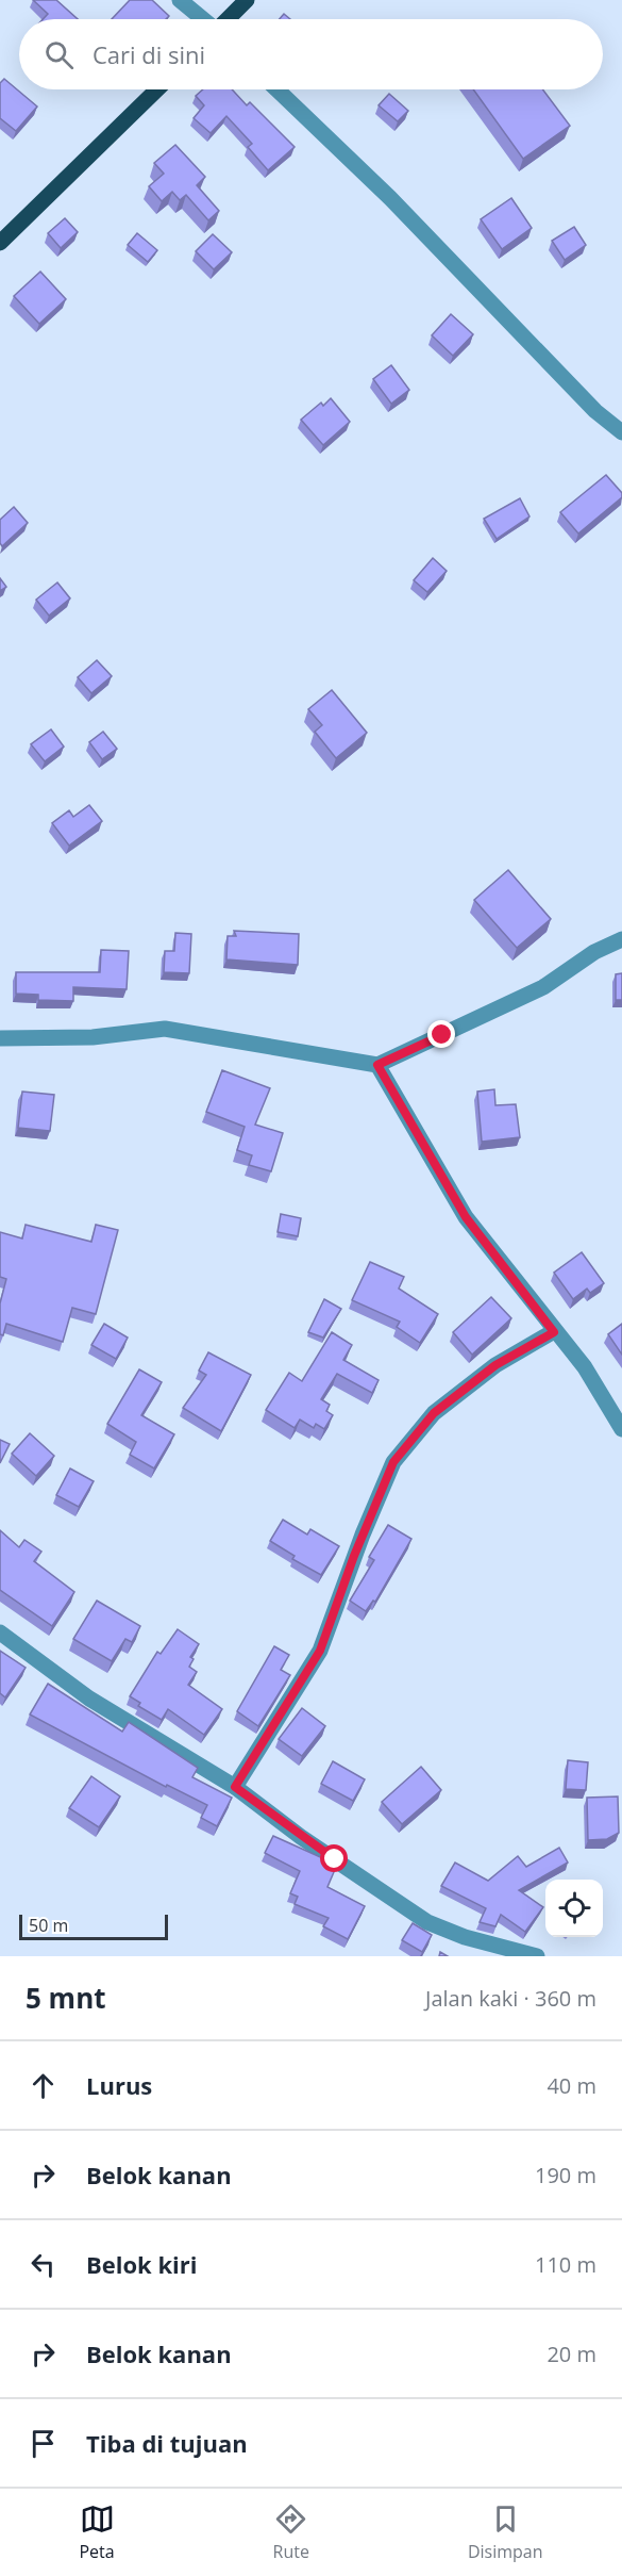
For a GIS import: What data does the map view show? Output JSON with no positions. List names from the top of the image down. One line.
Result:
{"scale_bar":"50 m","page":{"search":"Cari di sini","scale":"50 m","heading":["5 mnt","Jalan kaki · 360 m"],"list":[["Lurus","40 m"],["Belok kanan","190 m"],["Belok kiri","110 m"],["Belok kanan","20 m"],"Tiba di tujuan"],"nav":["Peta","Rute","Disimpan"]}}
